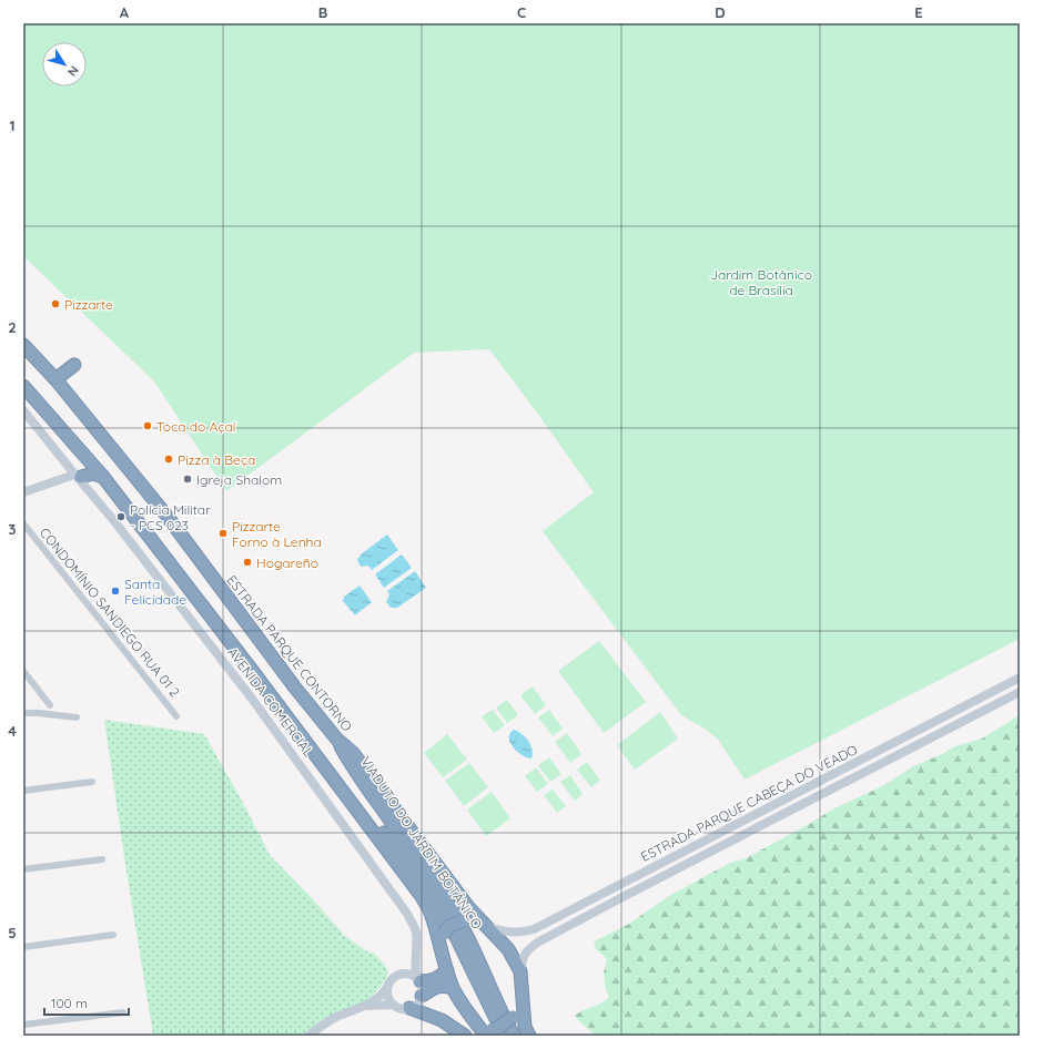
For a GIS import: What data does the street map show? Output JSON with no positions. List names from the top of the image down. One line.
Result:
{"streets":{"highway":["ESTRADA PARQUE CONTORNO","VIADUTO DO JARDIM BOTÂNICO"],"main road":["AVENIDA COMERCIAL","ESTRADA PARQUE CABEÇA DO VEADO"],"street":["CONDOMÍNIO SANDIEGO RUA 01 2"]},"crossings":[["ESTRADA PARQUE CONTORNO","ESTRADA PARQUE CABEÇA DO VEADO"],["ESTRADA PARQUE CONTORNO","VIADUTO DO JARDIM BOTÂNICO"]],"parks":["Jardim Botânico de Brasília"],"places":["Pizzarte","Toca do Açaí","Pizza à Beça","Igreja Shalom","Polícia Militar - PCS 023","Pizzarte Forno à Lenha","Hogareño","Santa Felicidade"],"scale_bar":"100 m","north":"bottom right","grid":{"columns":["A","B","C","D","E"],"rows":["1","2","3","4","5"]}}
